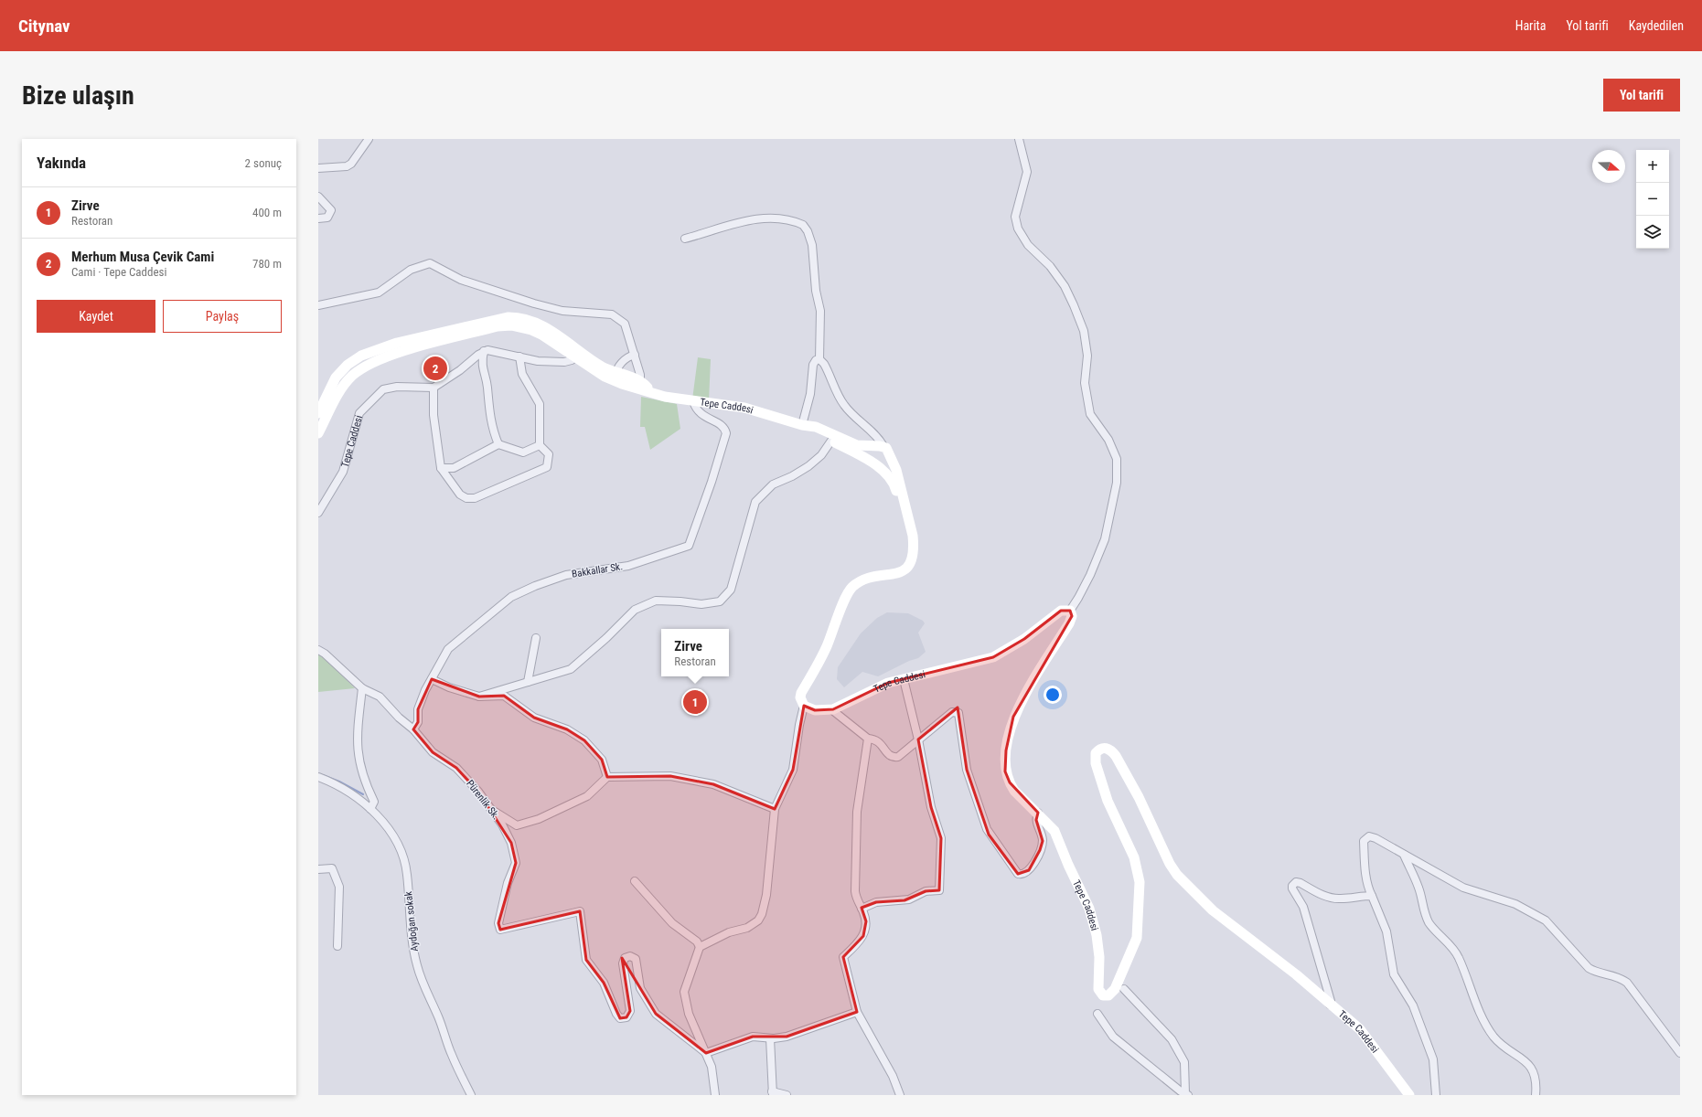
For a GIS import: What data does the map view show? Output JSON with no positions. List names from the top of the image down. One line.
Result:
{"streets":{"street":["Tepe Caddesi","Bakkallar Sk.","Pürenlik Sk.","Aydoğan sokak"]},"crossings":[["Tepe Caddesi","Bakkallar Sk."],["Bakkallar Sk.","Pürenlik Sk."]],"north":"right","page":{"header":"Citynav","nav":["Harita","Yol tarifi","Kaydedilen"],"buttons":["Yol tarifi",["Kaydet","Paylaş"]],"title":"Bize ulaşın","heading":["Yakında","2 sonuç"],"map_buttons":["+","−"],"list":[{"mark":"1","name":"Zirve","note":"Restoran","value":"400 m"},{"mark":"2","name":"Merhum Musa Çevik Cami","note":"Cami · Tepe Caddesi","value":"780 m"}],"pins":["2","1"],"popup":["Zirve","Restoran"]}}
